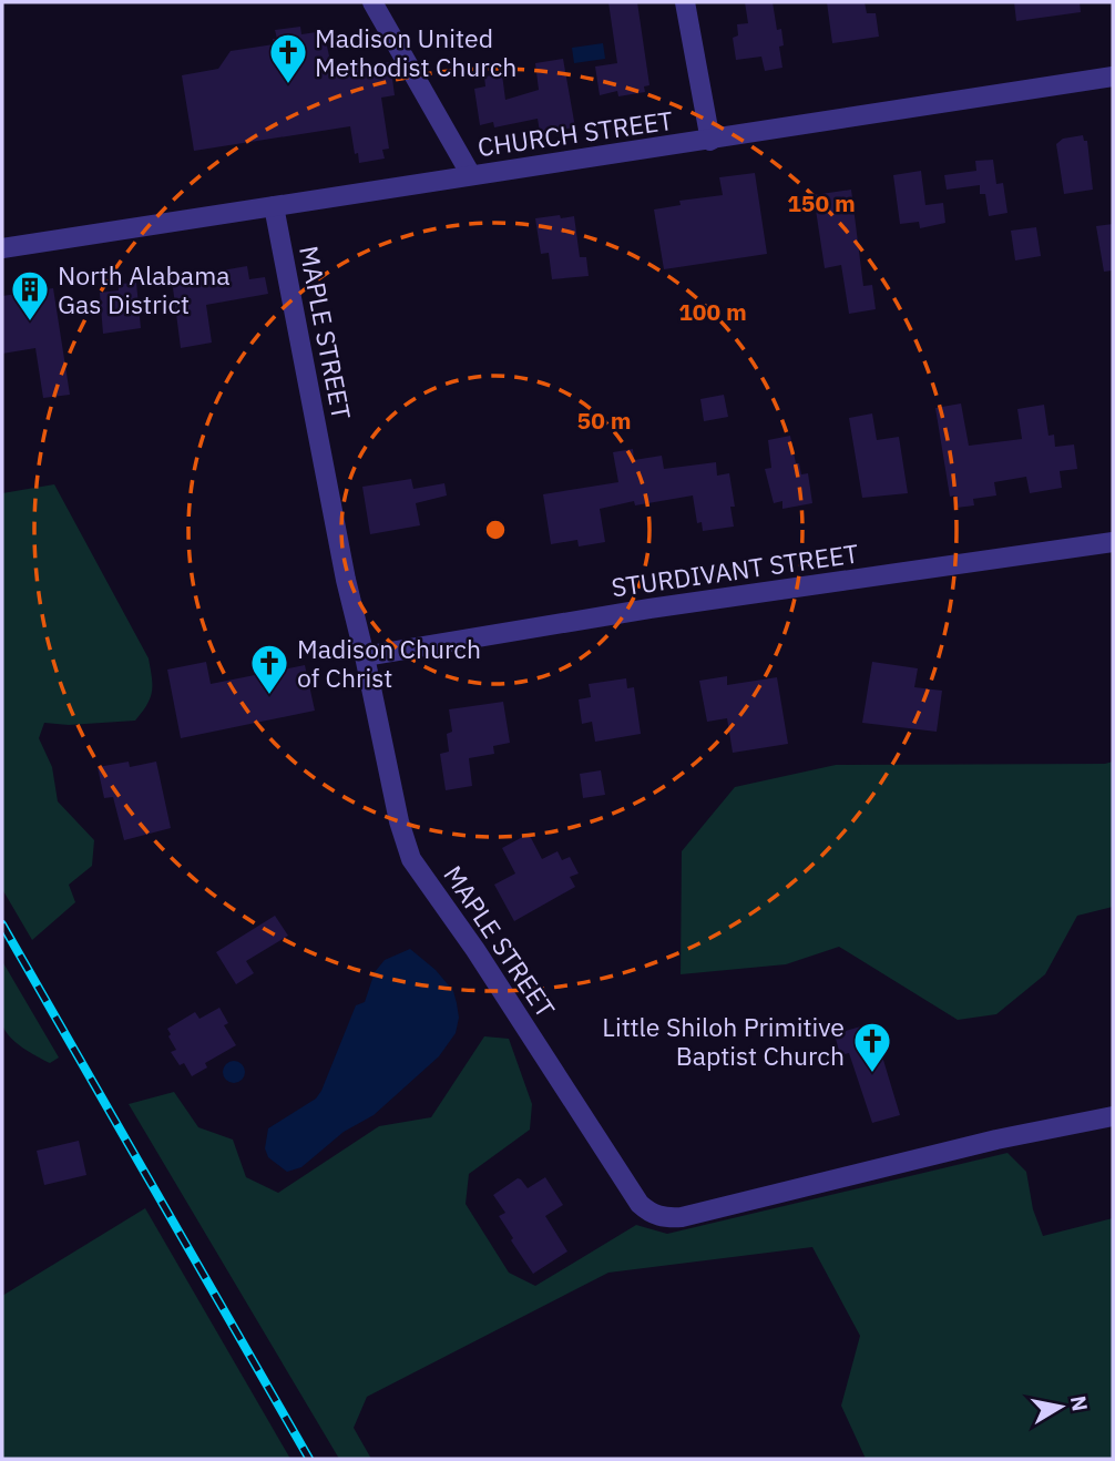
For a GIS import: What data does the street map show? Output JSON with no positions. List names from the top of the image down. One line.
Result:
{"streets":{"street":["CHURCH STREET","MAPLE STREET","STURDIVANT STREET"]},"crossings":[["CHURCH STREET","MAPLE STREET"],["MAPLE STREET","STURDIVANT STREET"]],"places":{"church":["Madison United Methodist Church","Madison Church of Christ","Little Shiloh Primitive Baptist Church"],"building":["North Alabama Gas District"]},"north":"right","rings":["150 m","100 m","50 m"]}
